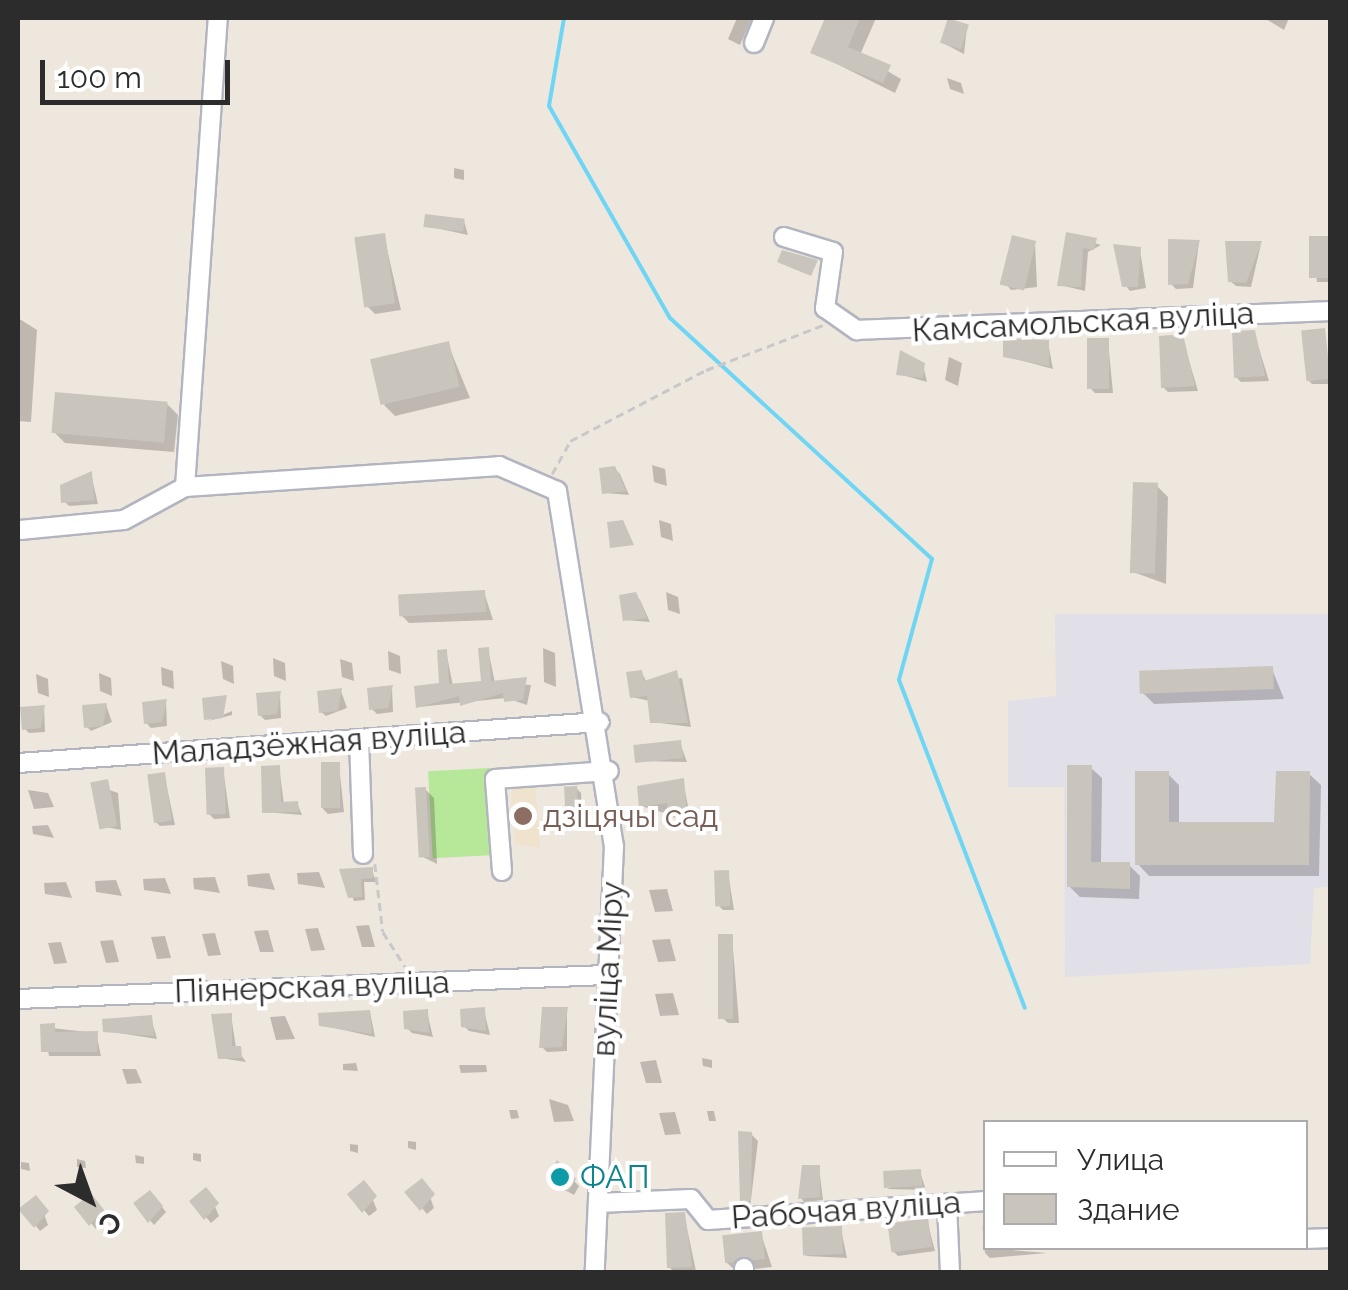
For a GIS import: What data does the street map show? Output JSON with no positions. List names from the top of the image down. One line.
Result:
{"streets":{"street":["Камсамольская вуліца","Маладзёжная вуліца","вуліца Міру","Піянерская вуліца","Рабочая вуліца"]},"crossings":[["Маладзёжная вуліца","вуліца Міру"],["вуліца Міру","Піянерская вуліца"],["вуліца Міру","Рабочая вуліца"]],"places":["дзіцячы сад","ФАП"],"legend":["Улица","Здание"],"scale_bar":"100 m","north":"bottom right"}
